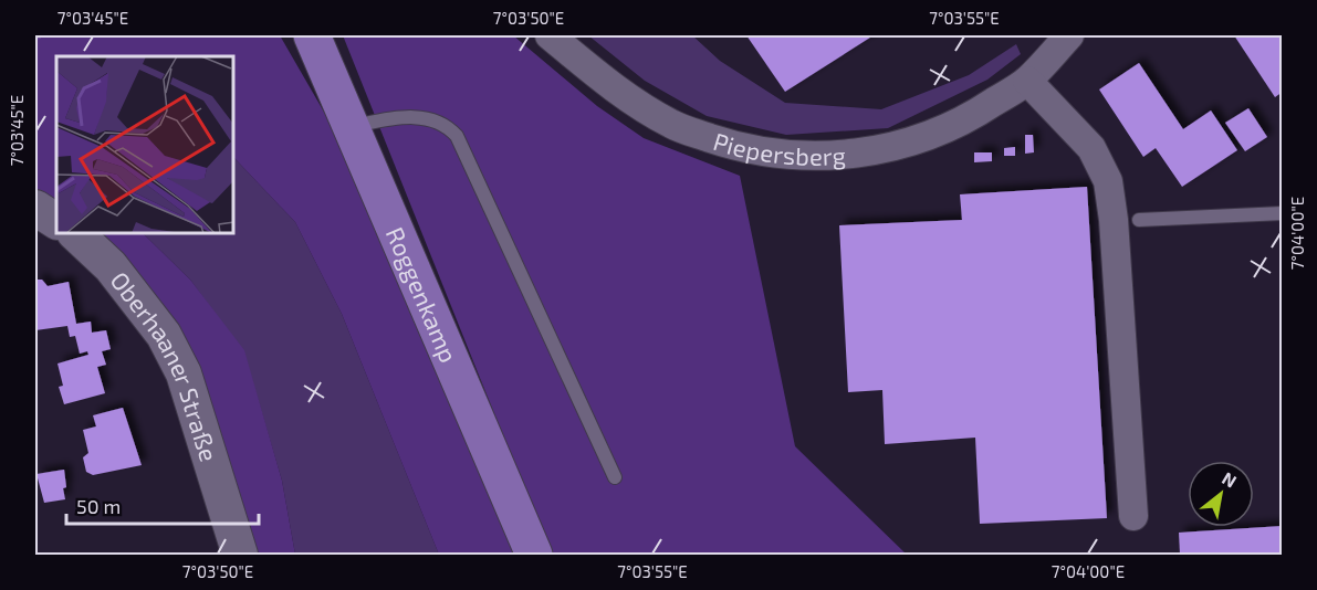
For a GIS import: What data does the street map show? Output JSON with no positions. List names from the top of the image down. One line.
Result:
{"streets":{"main road":["Roggenkamp"],"street":["Piepersberg","Oberhaaner Straße"]},"scale_bar":"50 m","north":"top right","coordinates":["7°03'45\"E","7°03'50\"E","7°03'55\"E","7°04'00\"E"]}
